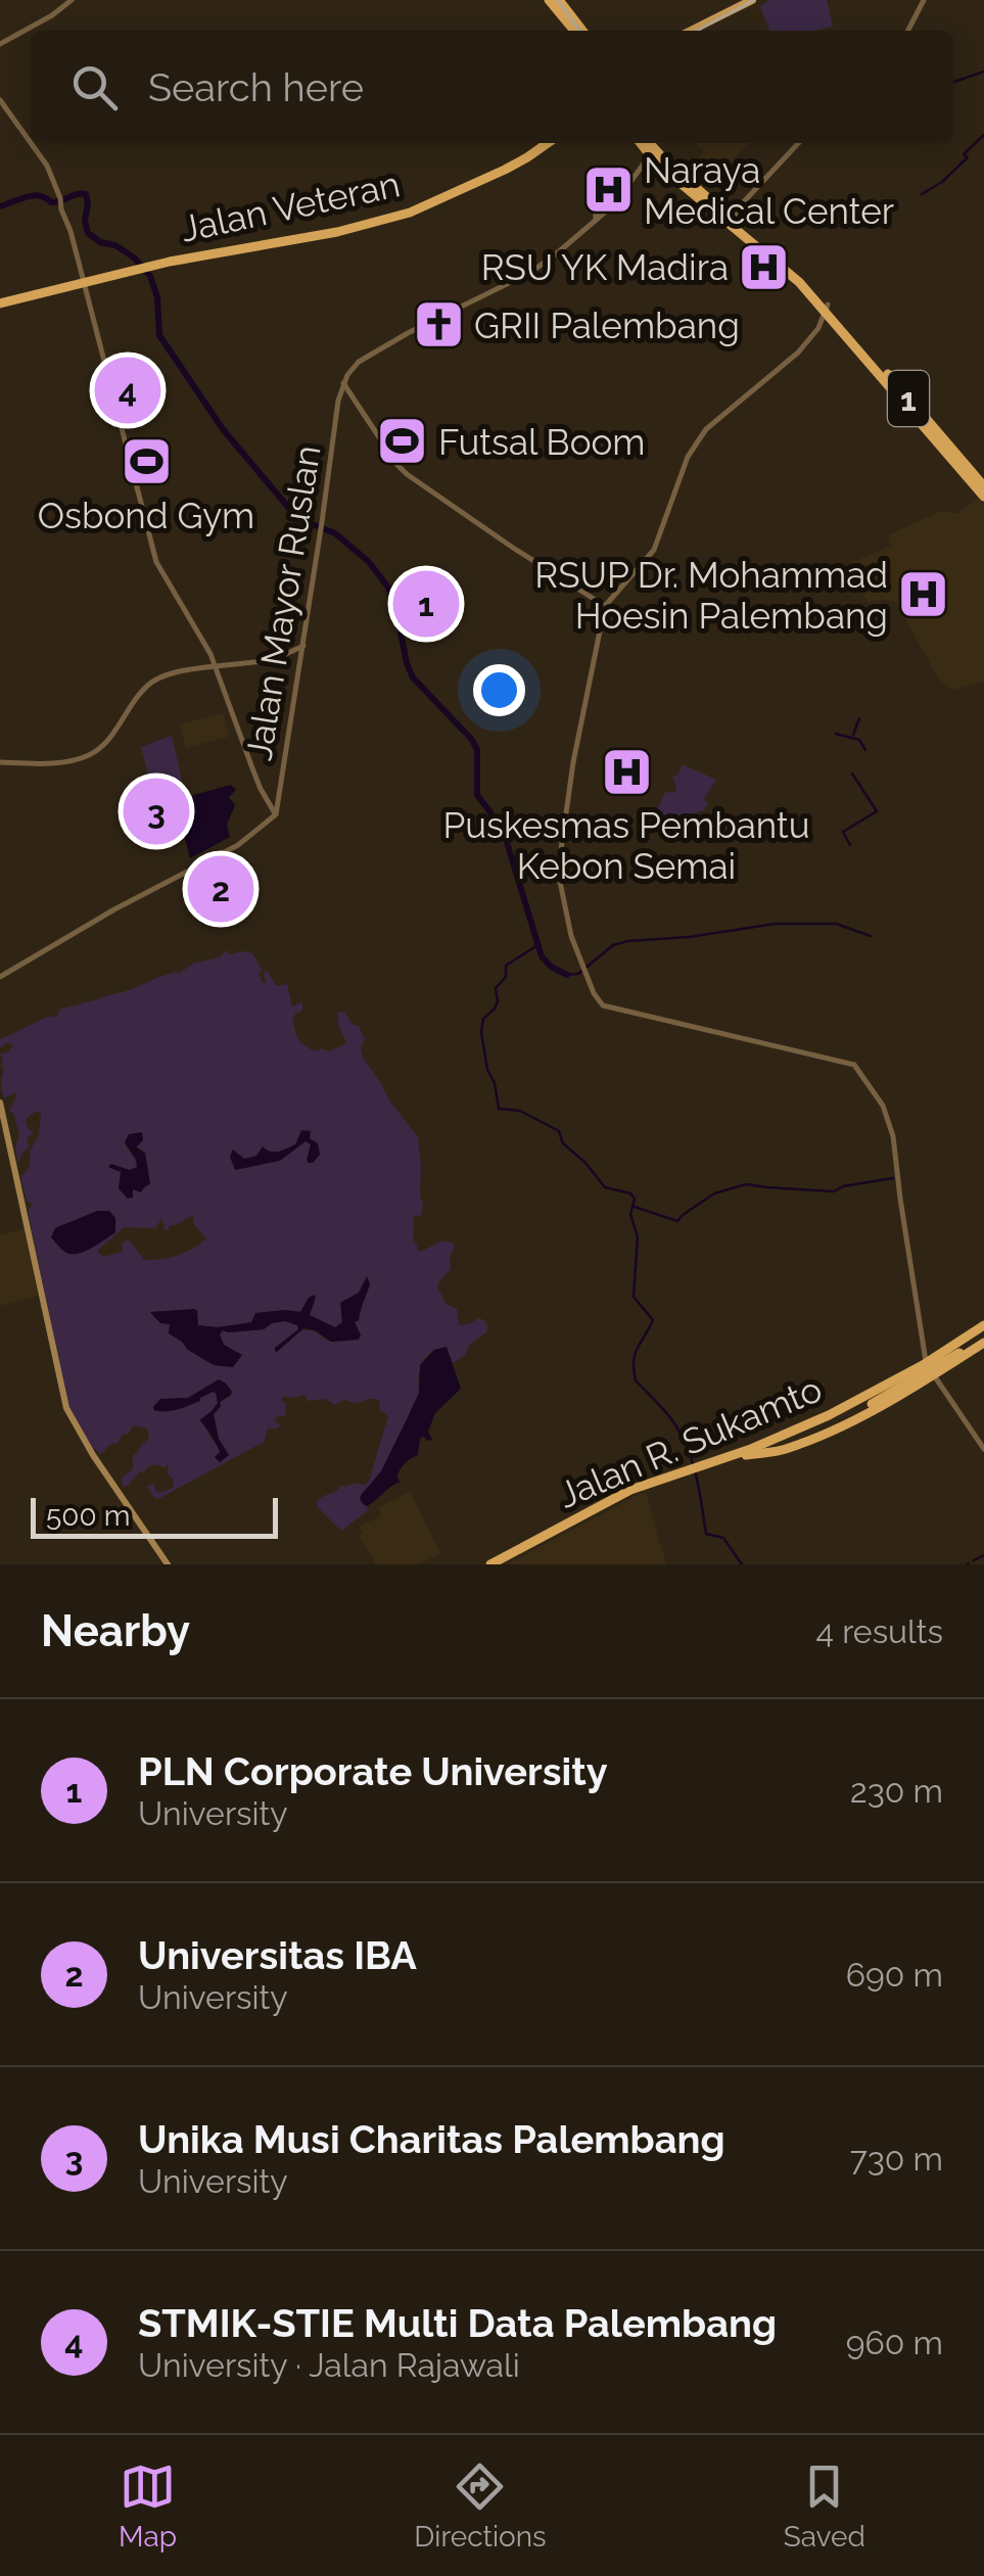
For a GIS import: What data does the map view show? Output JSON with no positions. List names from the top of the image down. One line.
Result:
{"streets":{"highway":["Jalan Veteran","1","Jalan R. Sukamto"],"street":["Jalan Mayor Ruslan"]},"places":{"hospital":["Naraya Medical Center","RSU YK Madira","RSUP Dr. Mohammad Hoesin Palembang","Puskesmas Pembantu Kebon Semai"],"church":["GRII Palembang"],"sports":["Futsal Boom","Osbond Gym"]},"scale_bar":"500 m","page":{"search":"Search here","pins":["4","1","3","2"],"scale":"500 m","heading":["Nearby","4 results"],"list":[{"mark":"1","name":"PLN Corporate University","note":"University","value":"230 m"},{"mark":"2","name":"Universitas IBA","note":"University","value":"690 m"},{"mark":"3","name":"Unika Musi Charitas Palembang","note":"University","value":"730 m"},{"mark":"4","name":"STMIK-STIE Multi Data Palembang","note":"University · Jalan Rajawali","value":"960 m"}],"nav":["Map","Directions","Saved"]}}
